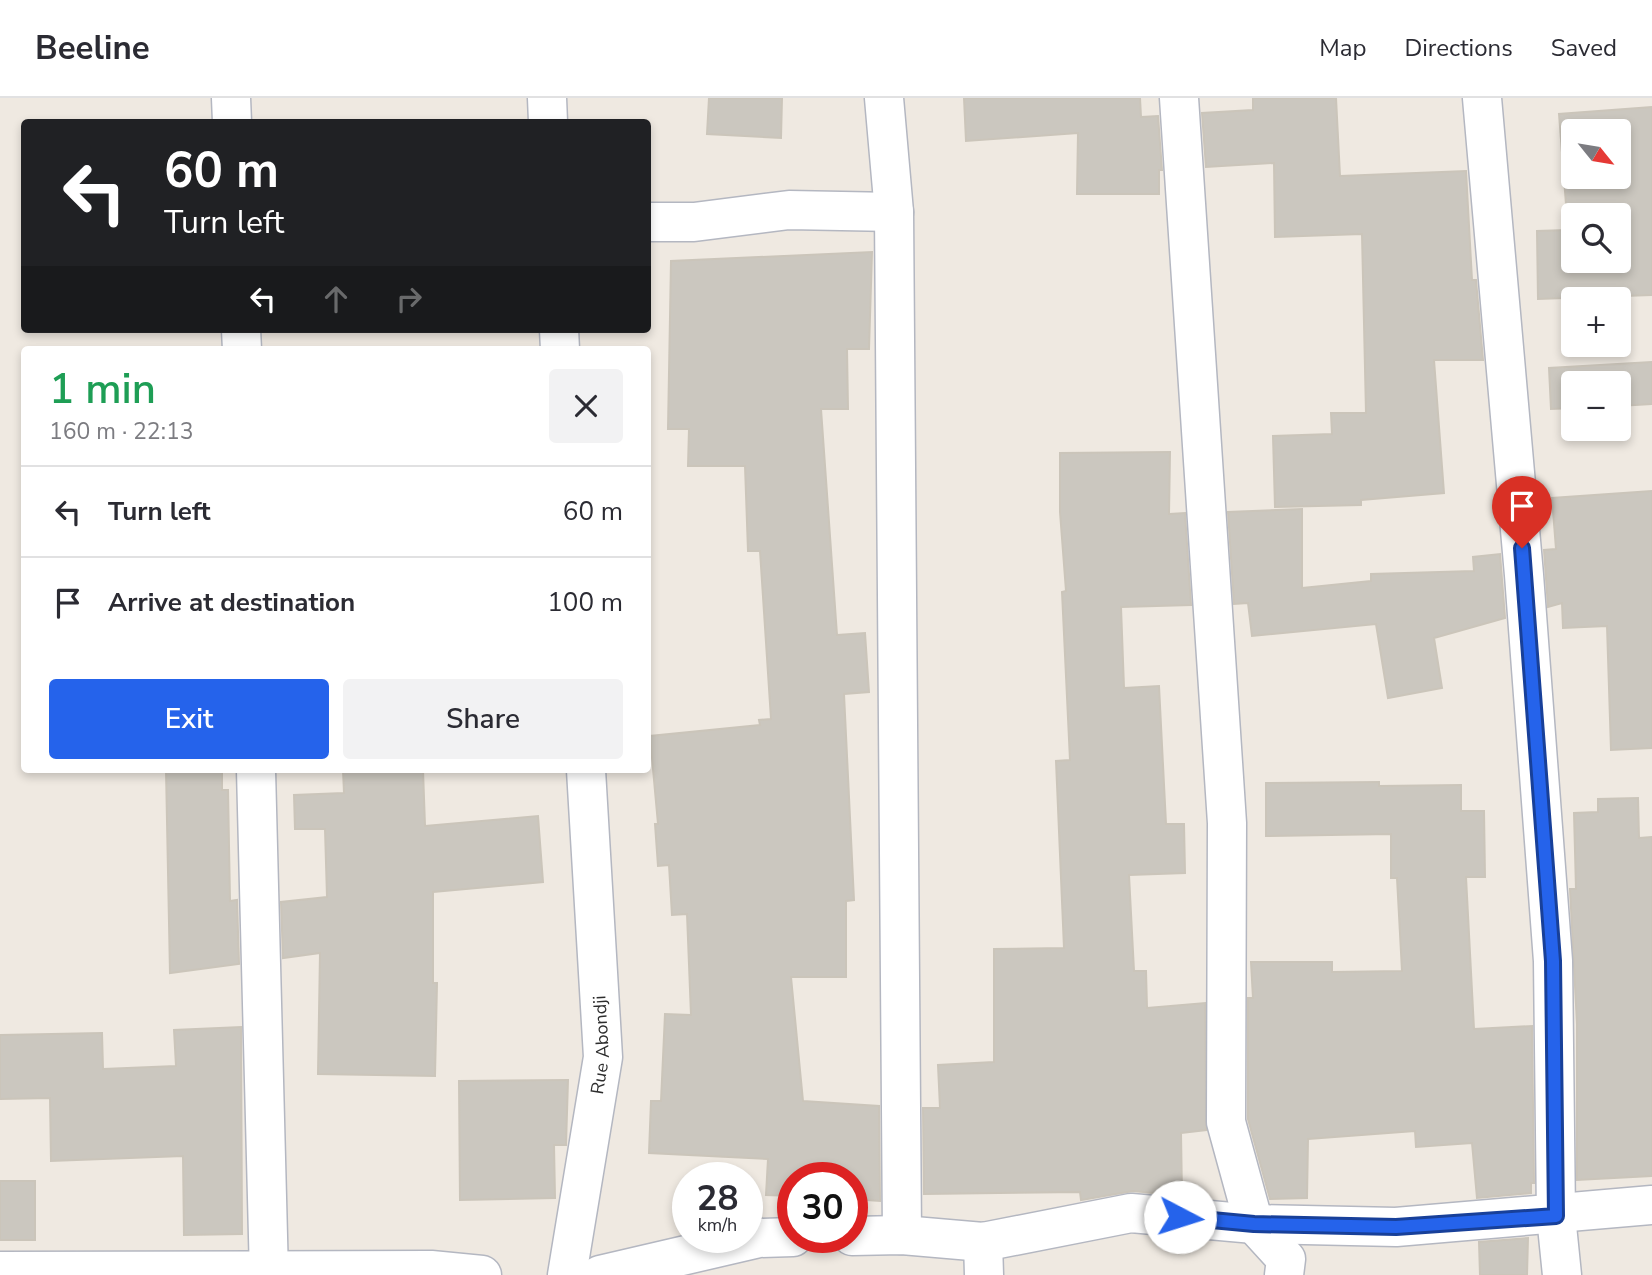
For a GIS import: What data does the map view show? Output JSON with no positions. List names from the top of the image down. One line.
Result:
{"streets":{"street":["Rue Abondji"]},"north":"bottom right","page":{"header":"Beeline","nav":["Map","Directions","Saved"],"map_buttons":["+","−"],"turn":["60 m","Turn left"],"heading":["1 min","160 m · 22:13"],"list":[{"name":"Turn left","value":"60 m"},{"name":"Arrive at destination","value":"100 m"}],"buttons":["Exit","Share"],"speed":"28 km/h","limit":"30"}}
